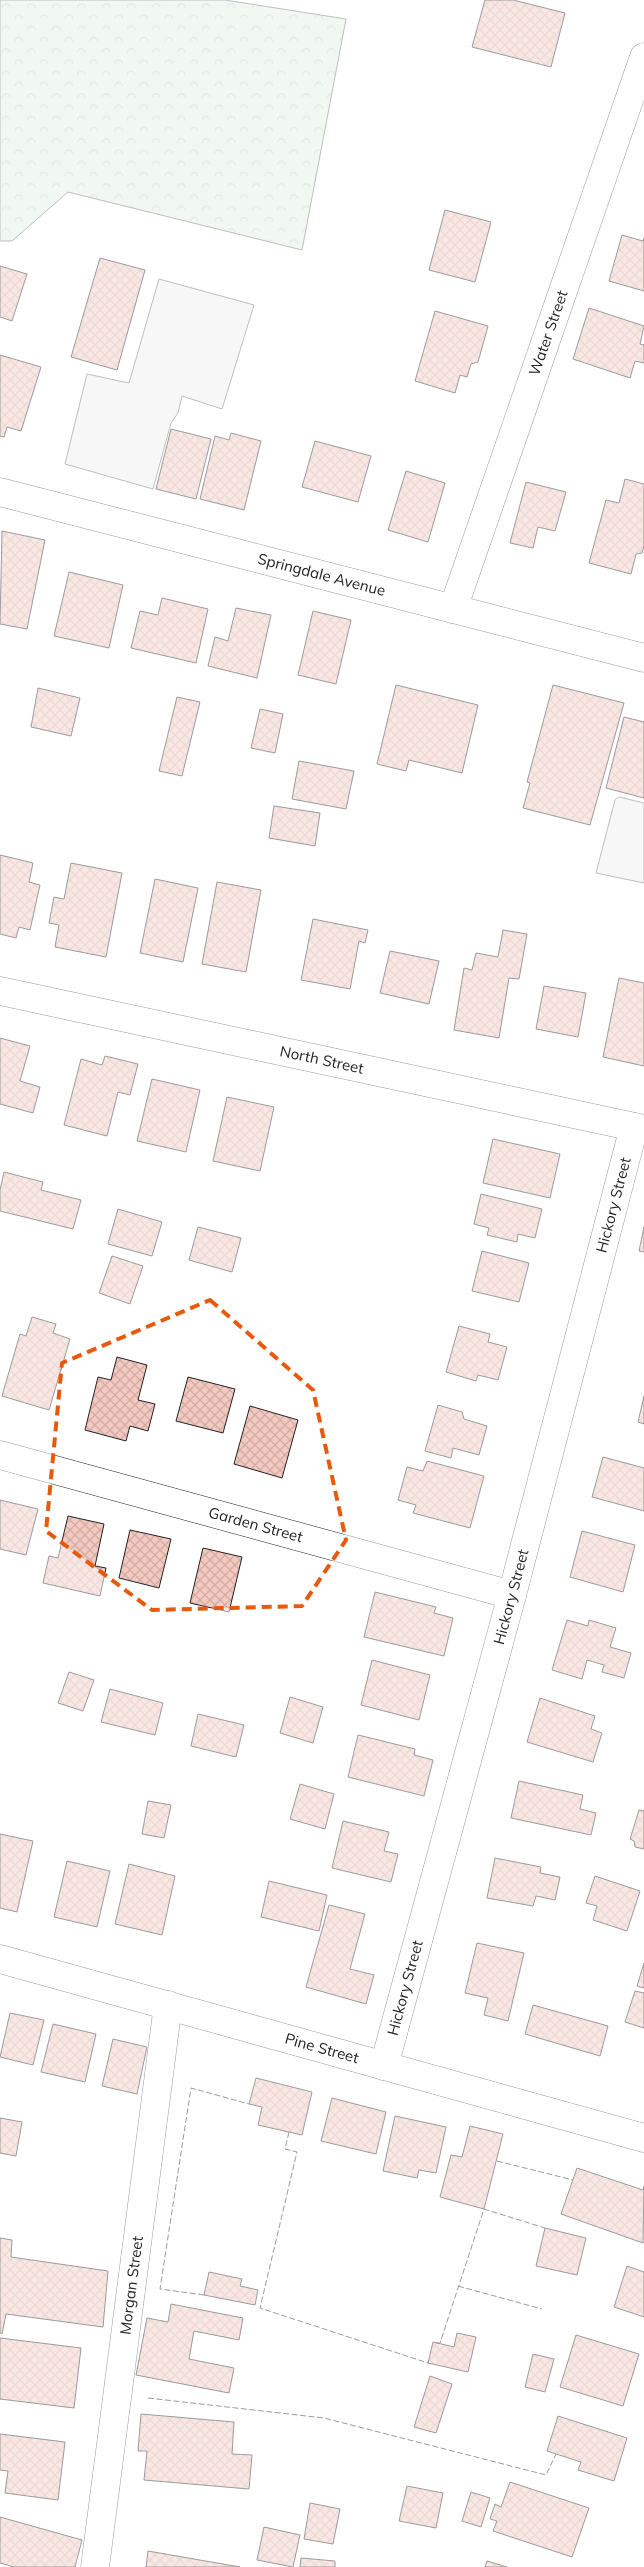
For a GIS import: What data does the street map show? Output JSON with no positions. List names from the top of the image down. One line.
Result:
{"streets":{"street":["Water Street","Springdale Avenue","North Street","Hickory Street","Garden Street","Pine Street","Morgan Street"]},"crossings":[["Water Street","Springdale Avenue"],["North Street","Hickory Street"],["Hickory Street","Garden Street"],["Hickory Street","Pine Street"],["Pine Street","Morgan Street"]]}
